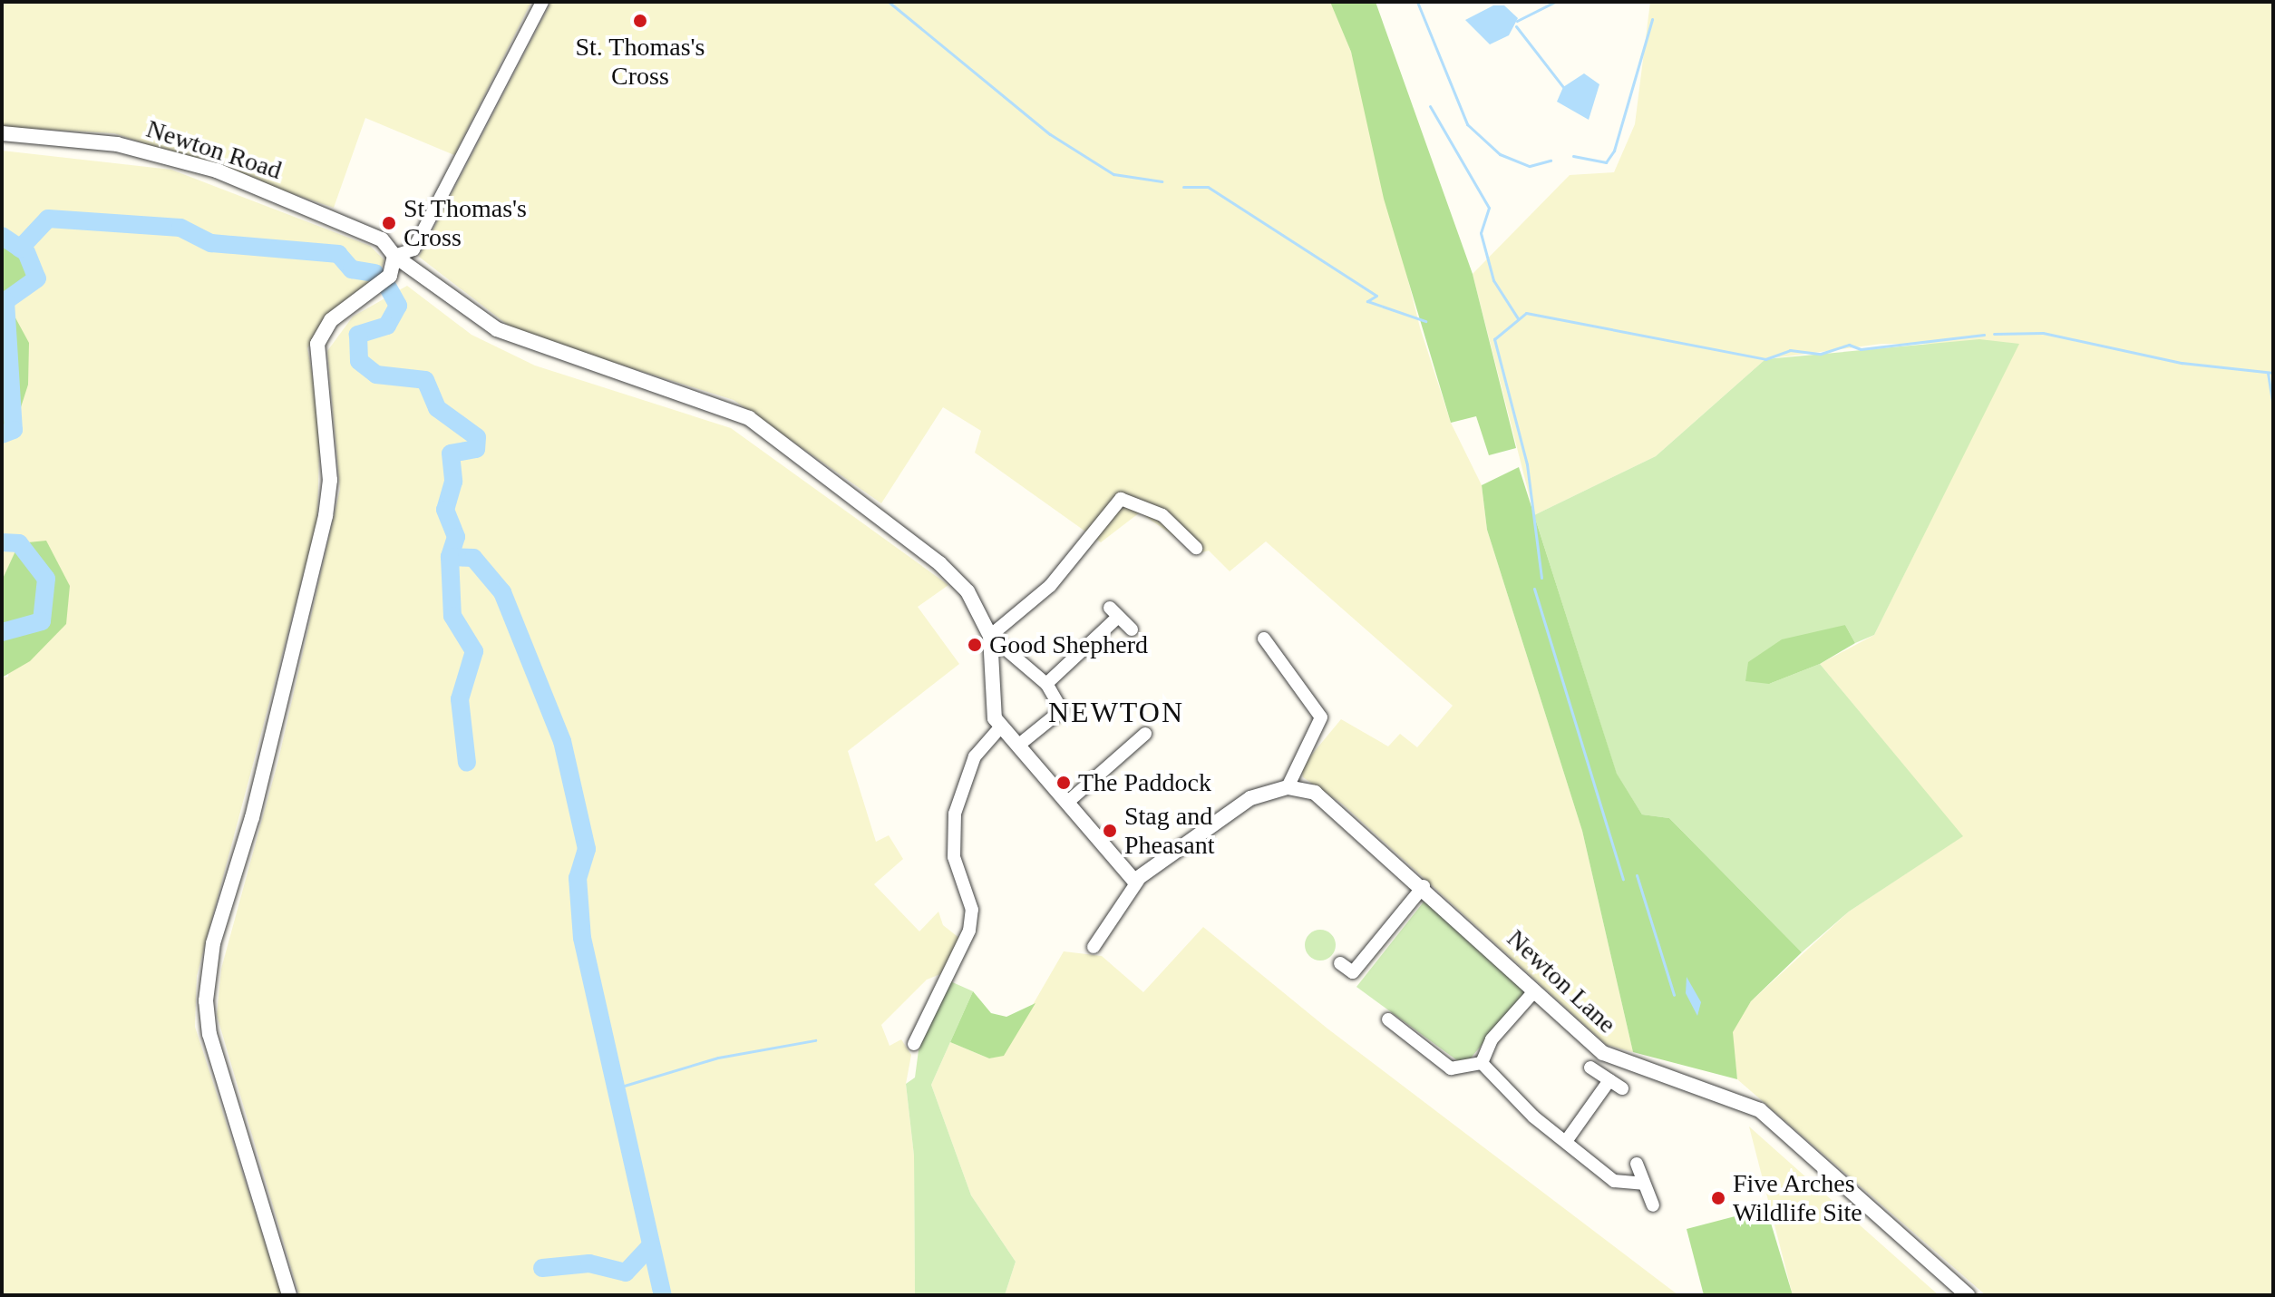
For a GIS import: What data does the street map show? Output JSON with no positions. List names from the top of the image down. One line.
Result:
{"streets":{"street":["Newton Road","Newton Lane"]},"districts":["NEWTON"],"places":["St. Thomas's Cross","St Thomas's Cross","Good Shepherd","The Paddock","Stag and Pheasant","Five Arches Wildlife Site"]}
